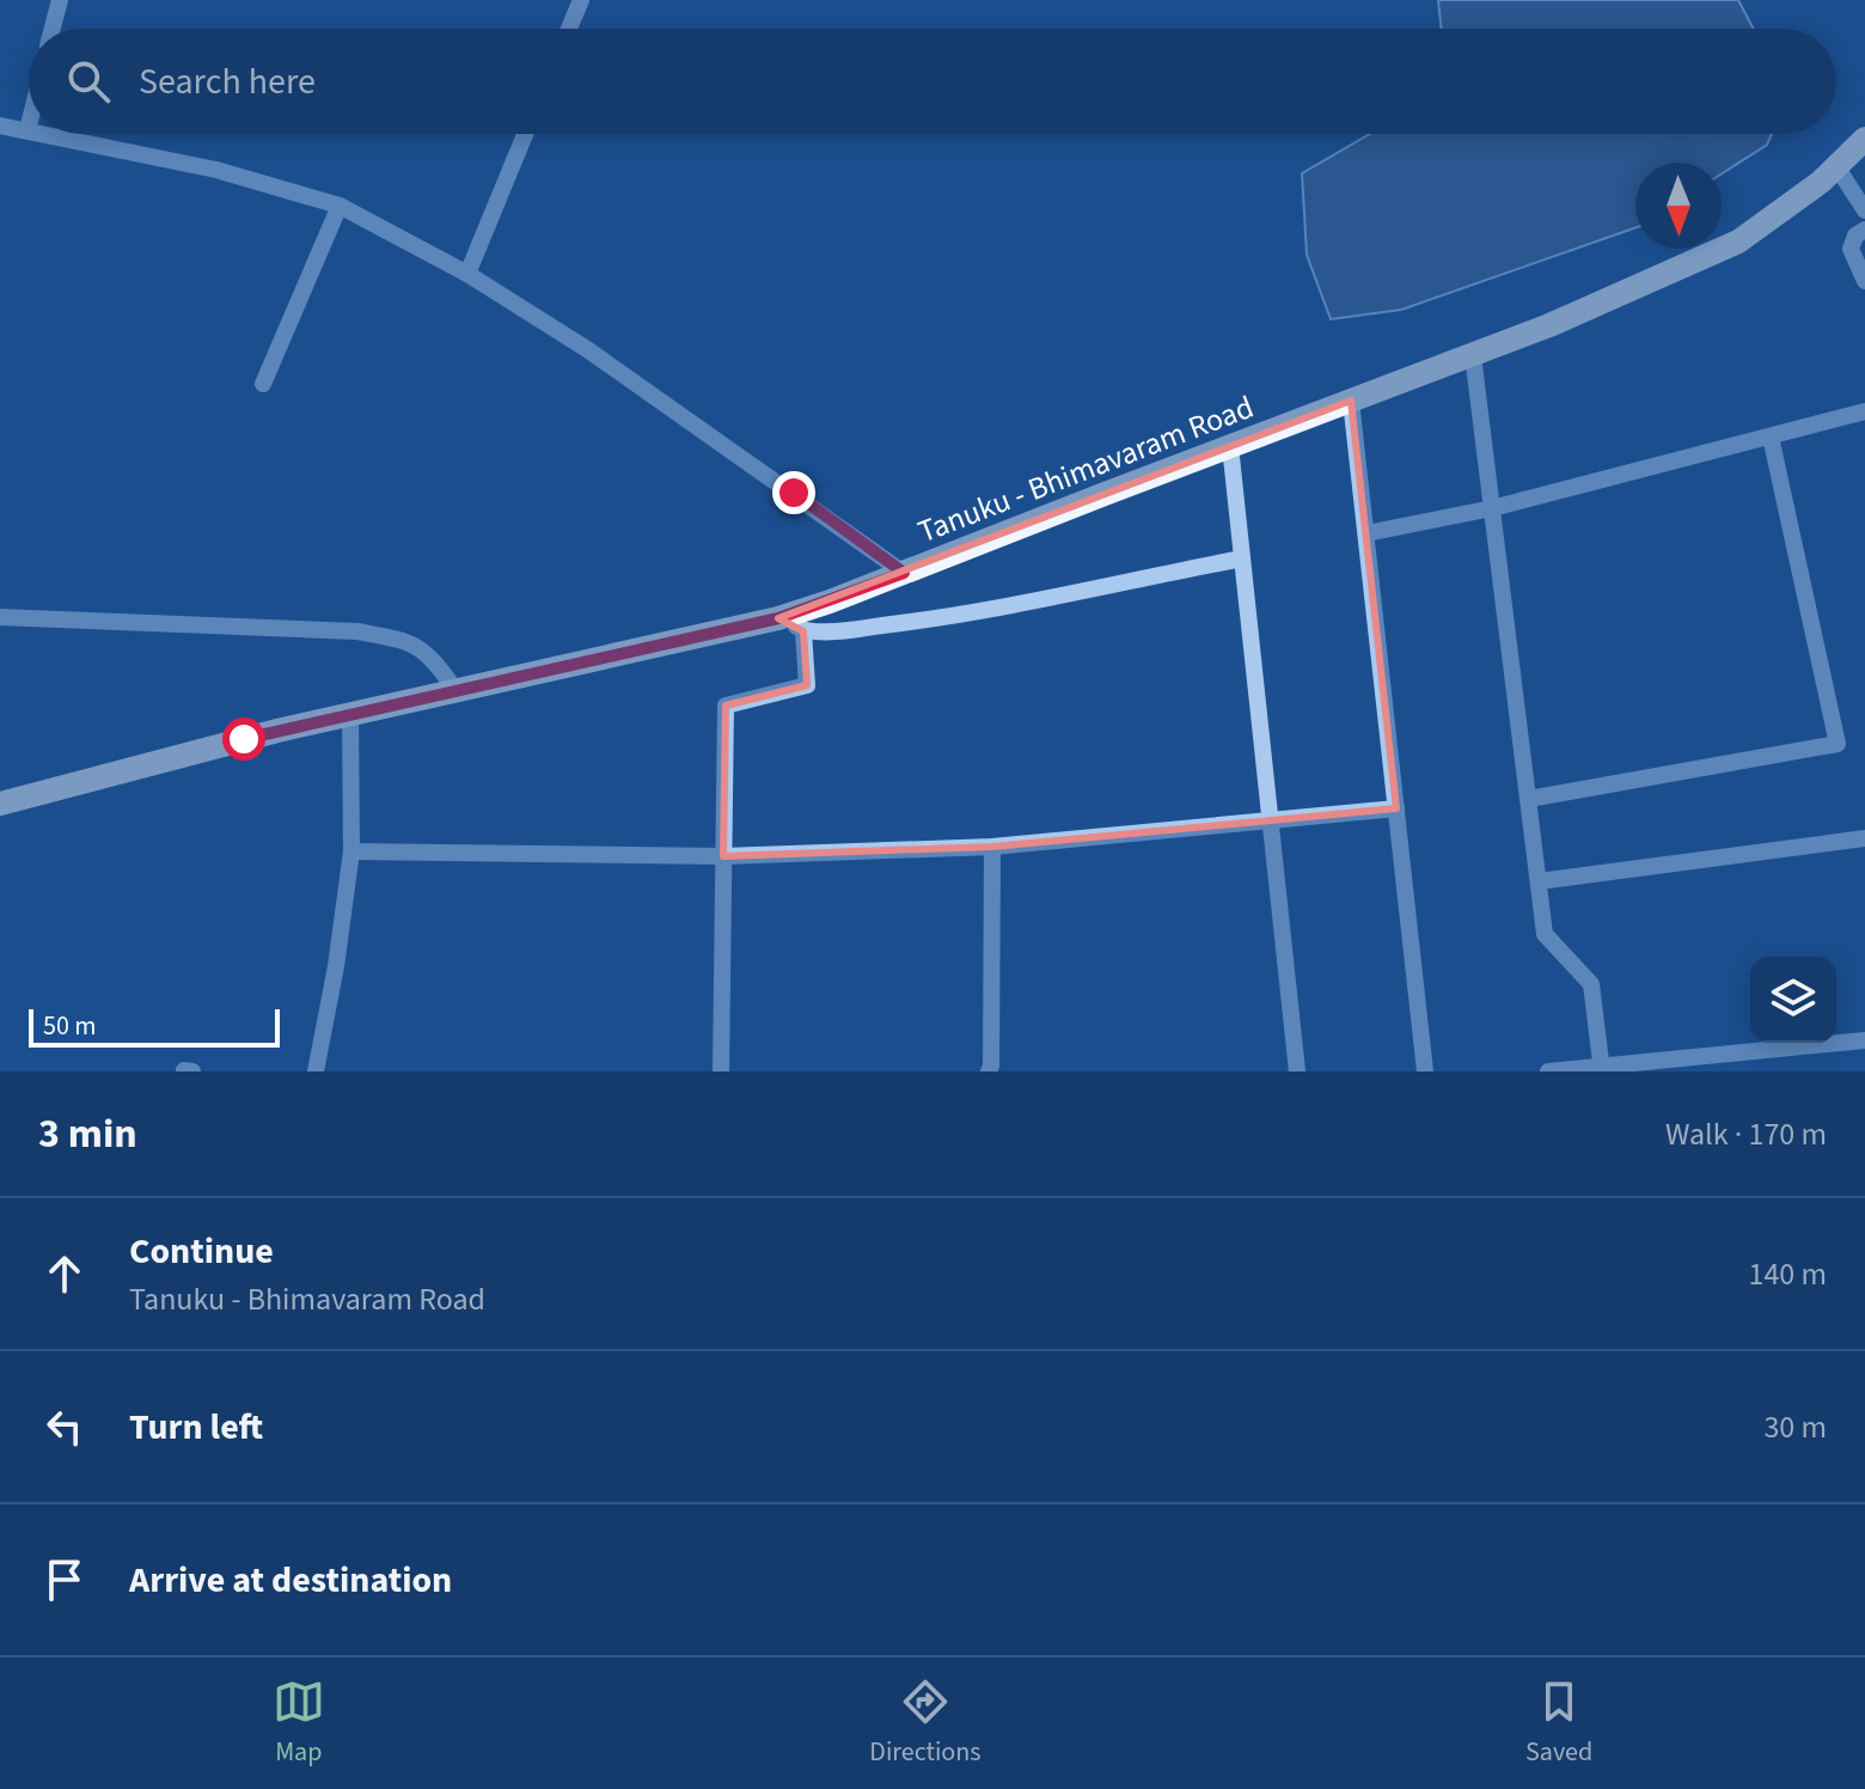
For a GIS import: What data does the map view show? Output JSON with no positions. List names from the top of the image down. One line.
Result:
{"streets":{"main road":["Tanuku - Bhimavaram Road"]},"scale_bar":"50 m","north":"bottom","page":{"search":"Search here","scale":"50 m","heading":["3 min","Walk · 170 m"],"list":[["Continue","Tanuku - Bhimavaram Road","140 m"],["Turn left","30 m"],"Arrive at destination"],"nav":["Map","Directions","Saved"]}}
